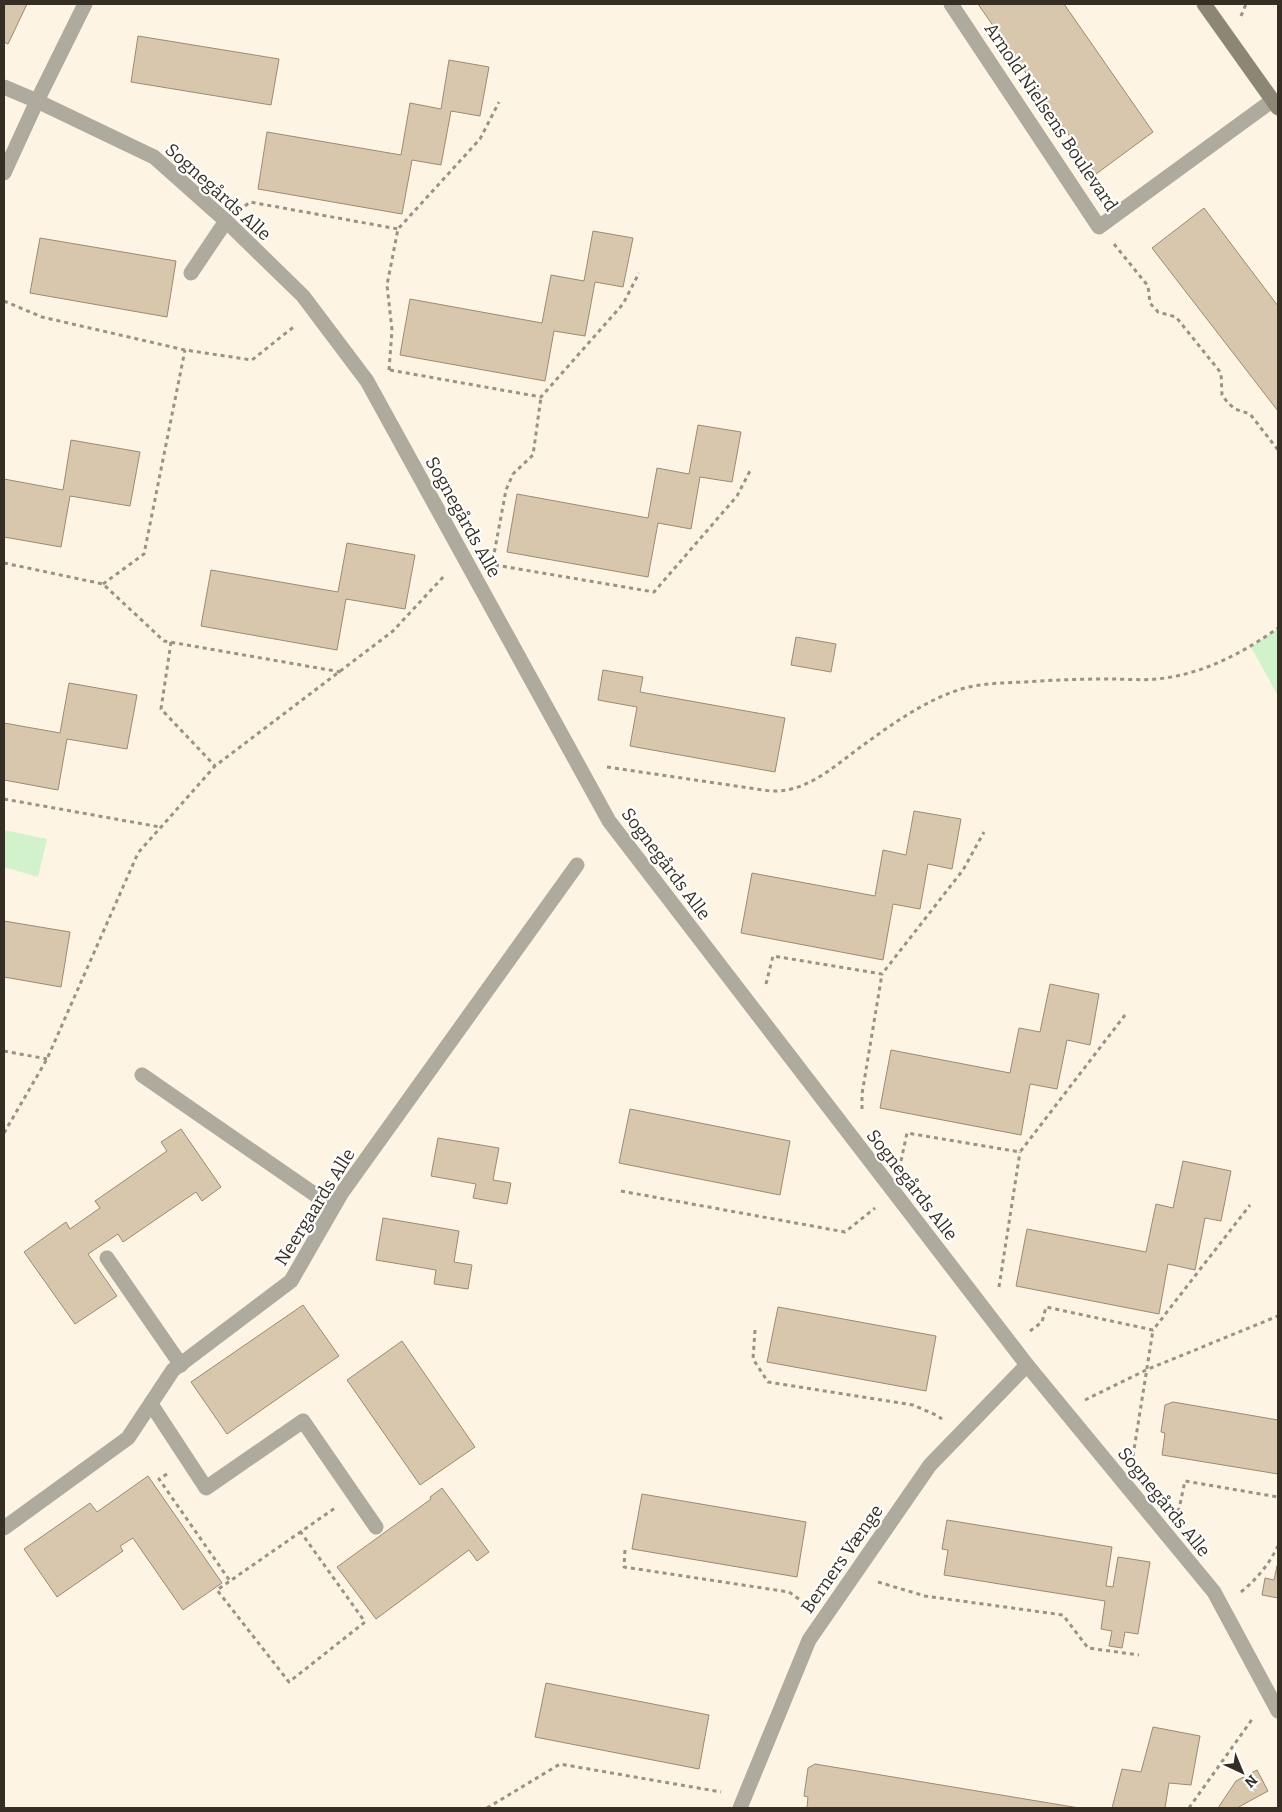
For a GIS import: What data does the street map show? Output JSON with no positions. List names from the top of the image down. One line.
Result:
{"streets":{"street":["Arnold Nielsens Boulevard","Sognegårds Alle","Neergaards Alle","Berners Vænge"]},"crossings":[["Sognegårds Alle","Berners Vænge"]],"north":"bottom right"}
